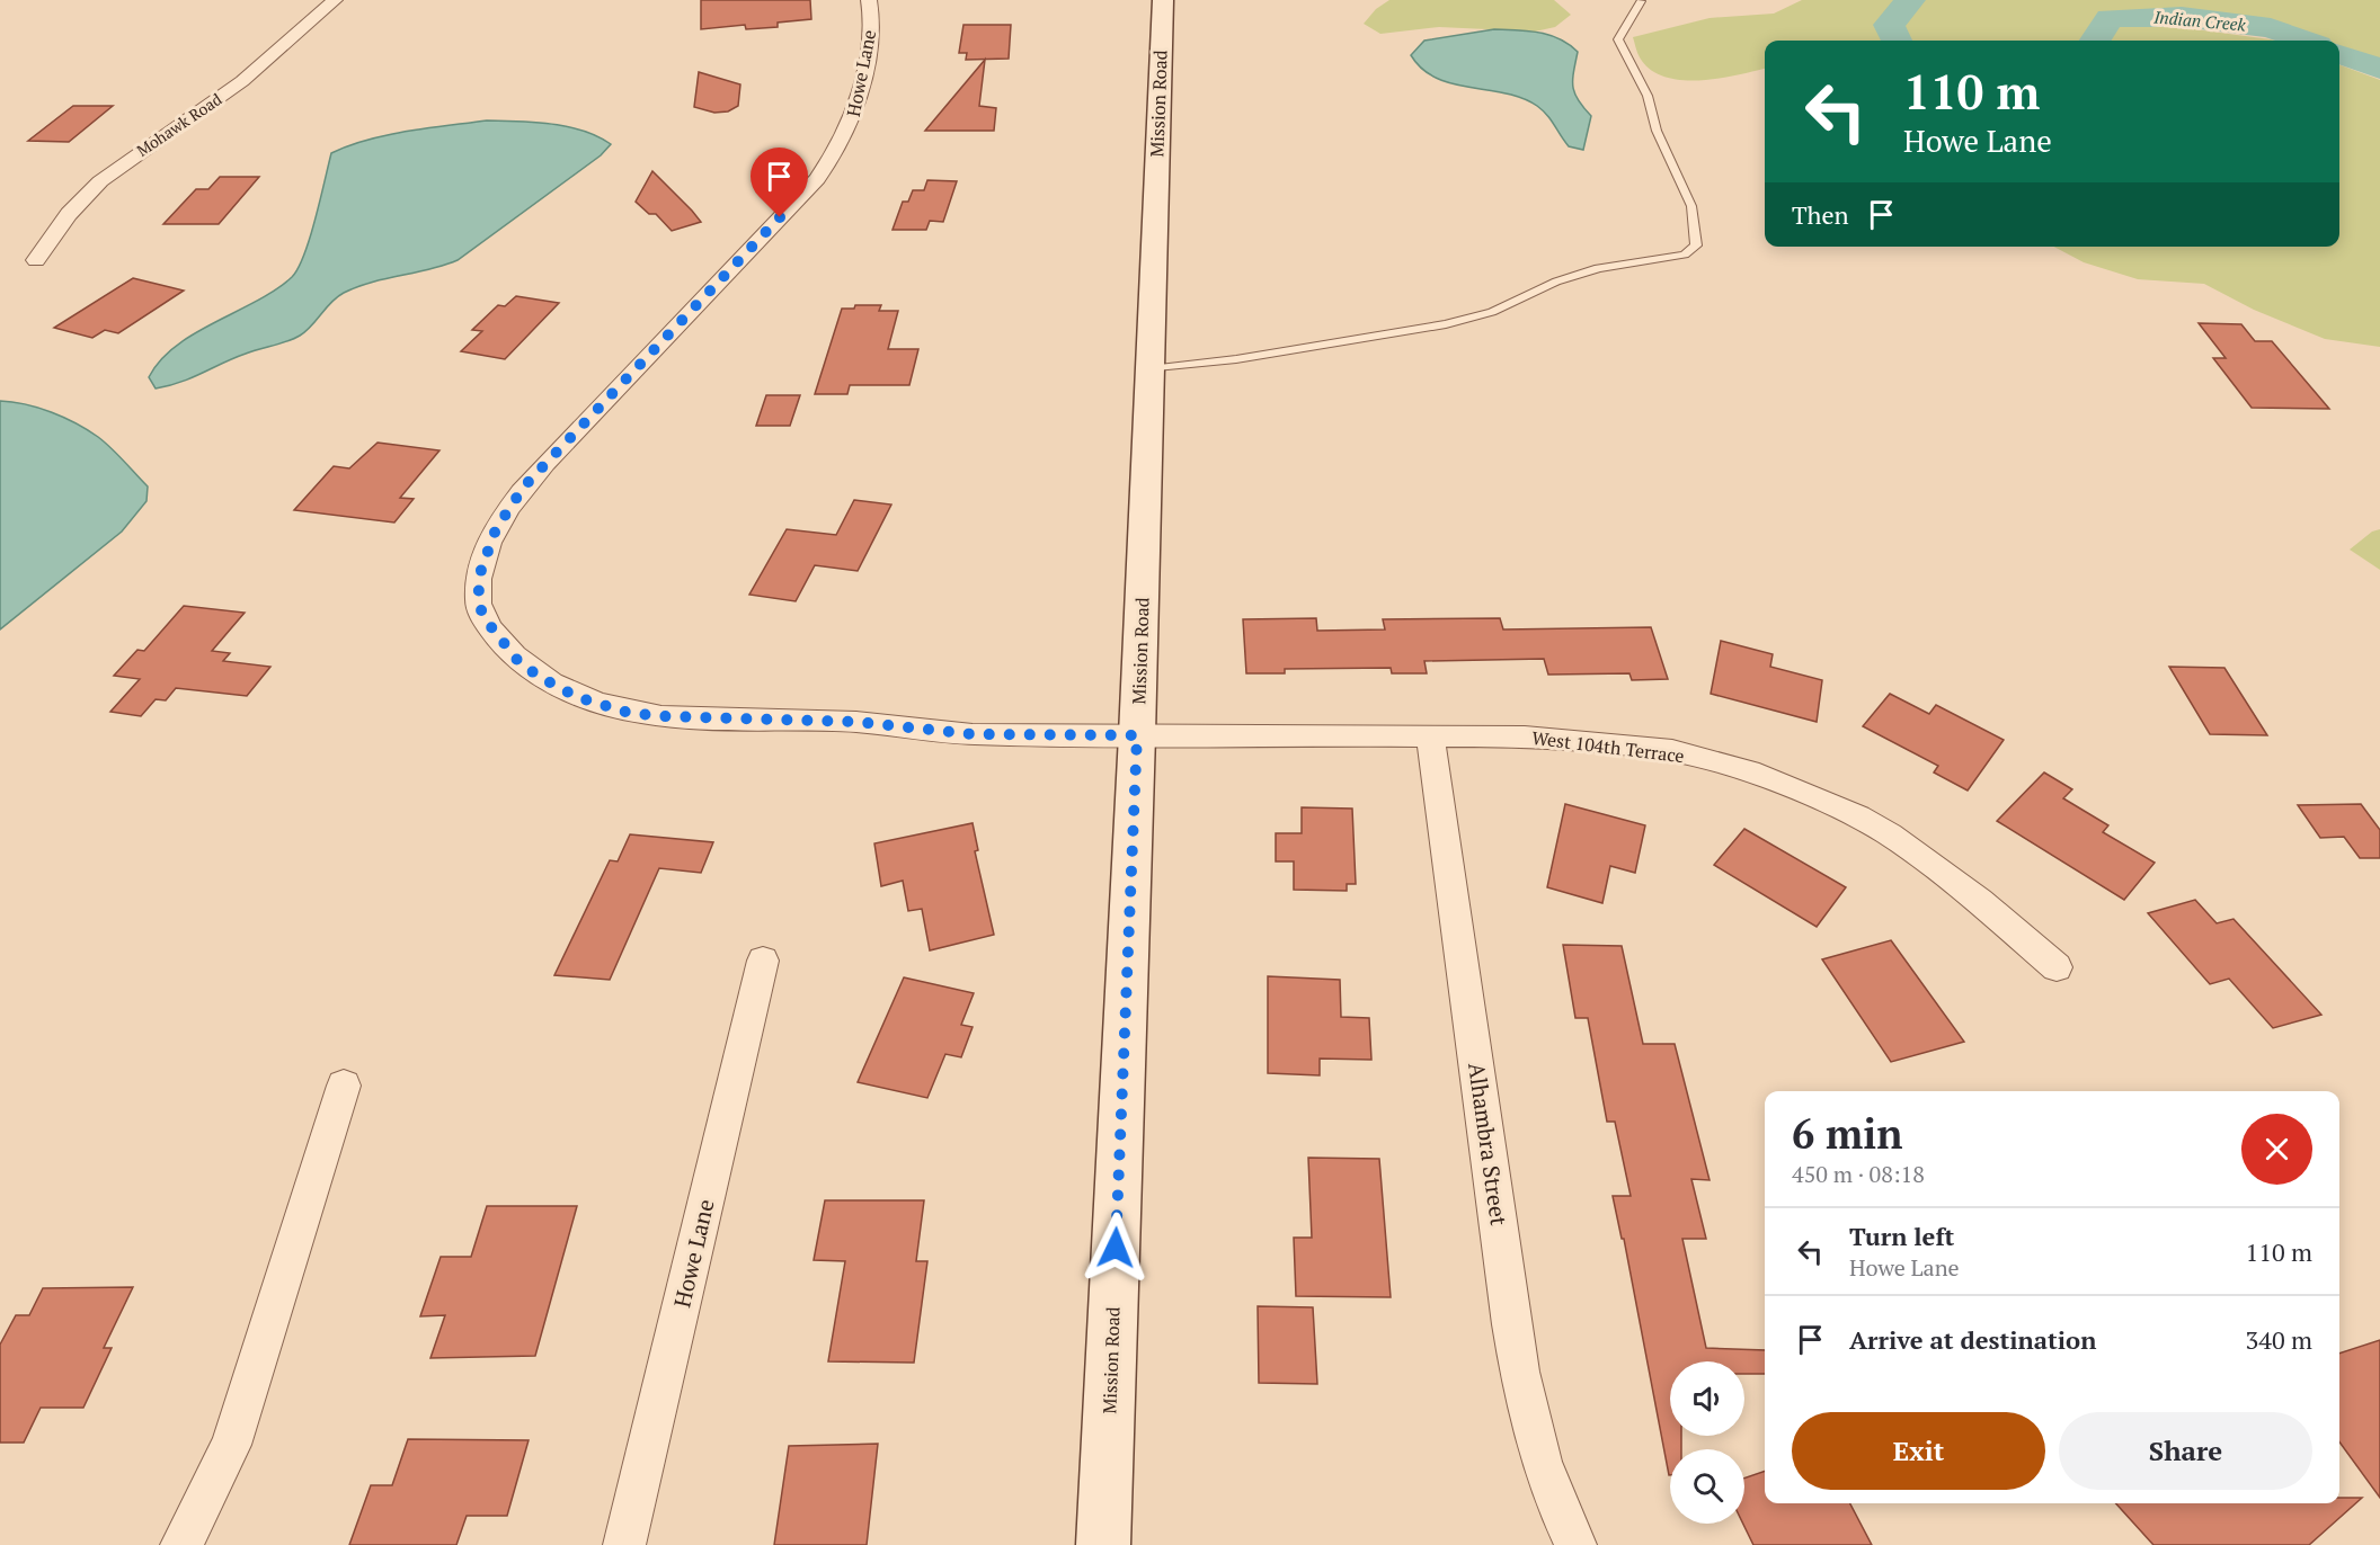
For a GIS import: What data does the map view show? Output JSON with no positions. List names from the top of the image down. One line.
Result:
{"streets":{"main road":["Mission Road"],"street":["Howe Lane","Mohawk Road","West 104th Terrace","Alhambra Street"]},"crossings":[["Howe Lane","Mission Road"],["Howe Lane","West 104th Terrace"],["Mission Road","West 104th Terrace"],["West 104th Terrace","Alhambra Street"]],"water":["Indian Creek"],"page":{"turn":["110 m","Howe Lane"],"then":"Then","heading":["6 min","450 m · 08:18"],"list":[{"name":"Turn left","note":"Howe Lane","value":"110 m"},{"name":"Arrive at destination","value":"340 m"}],"buttons":["Exit","Share"]}}
